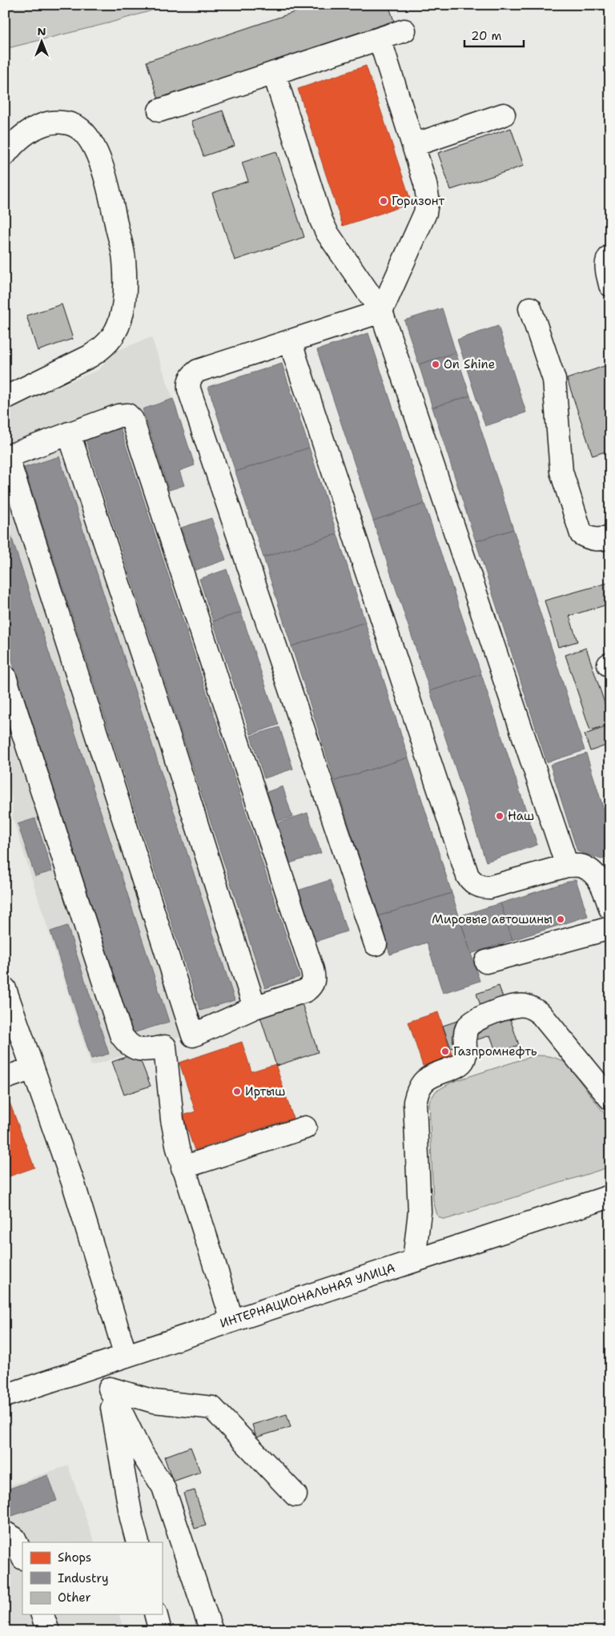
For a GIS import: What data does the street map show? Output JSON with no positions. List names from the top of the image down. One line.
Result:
{"streets":{"main road":["ИНТЕРНАЦИОНАЛЬНАЯ УЛИЦА"]},"places":["Горизонт","On Shine","Наш","Мировые автошины","Газпромнефть","Иртыш"],"legend":["Shops","Industry","Other"],"scale_bar":"20 m","north":"top"}
